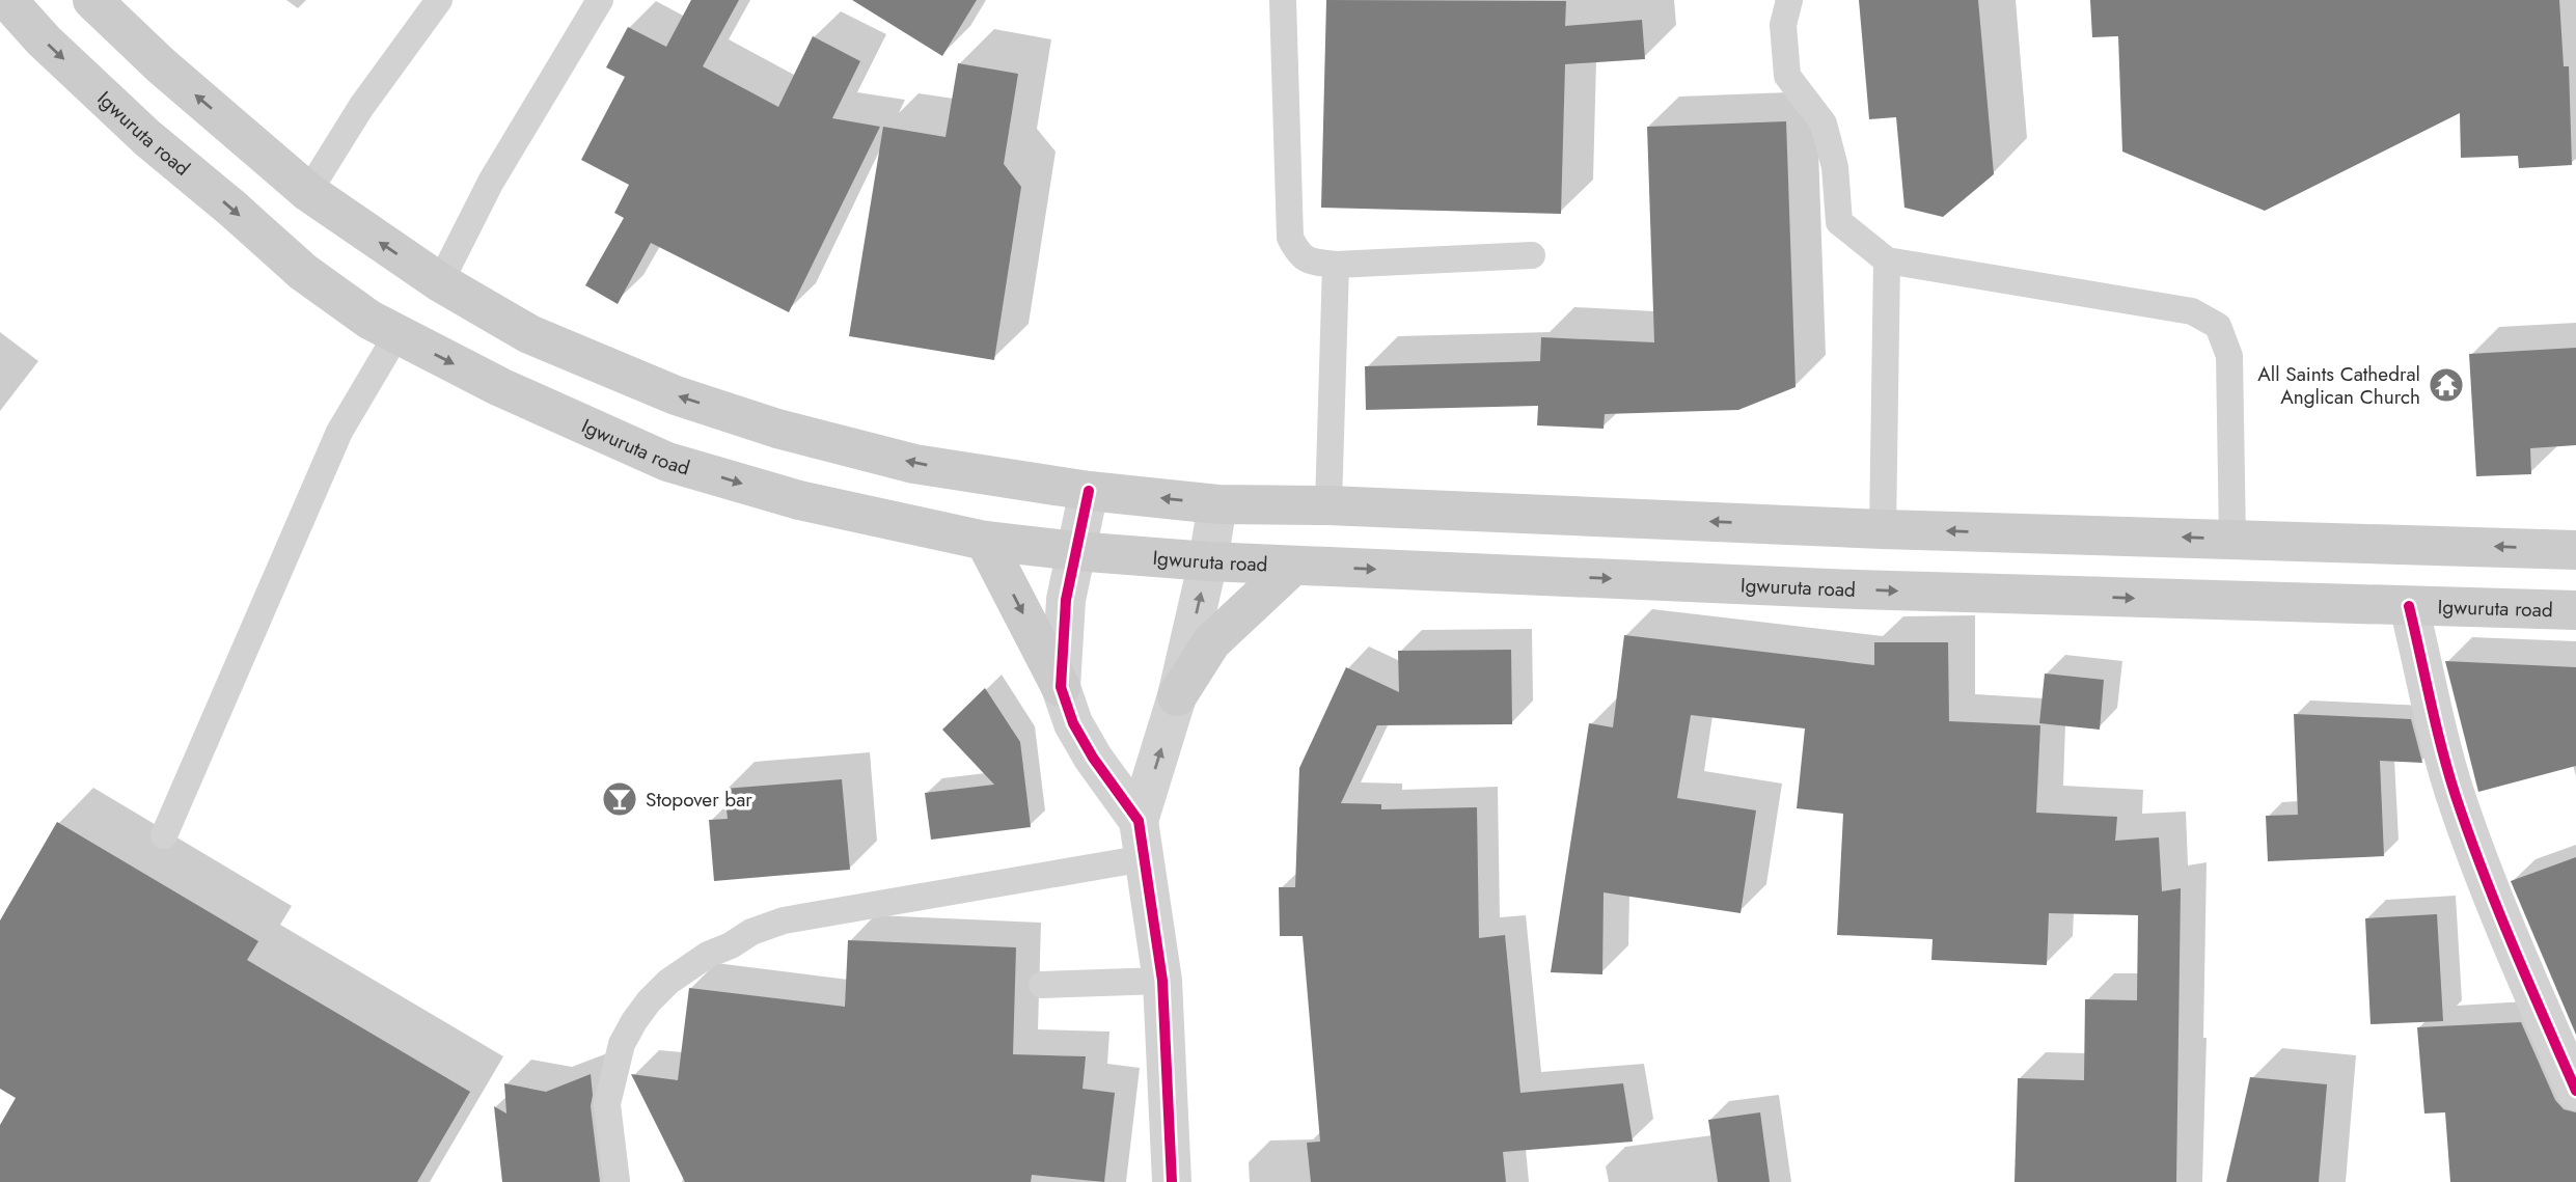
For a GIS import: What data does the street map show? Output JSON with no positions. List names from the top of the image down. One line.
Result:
{"streets":{"main road":["Igwuruta road"]},"places":{"temple":["All Saints Cathedral Anglican Church"],"bar":["Stopover bar"]}}
